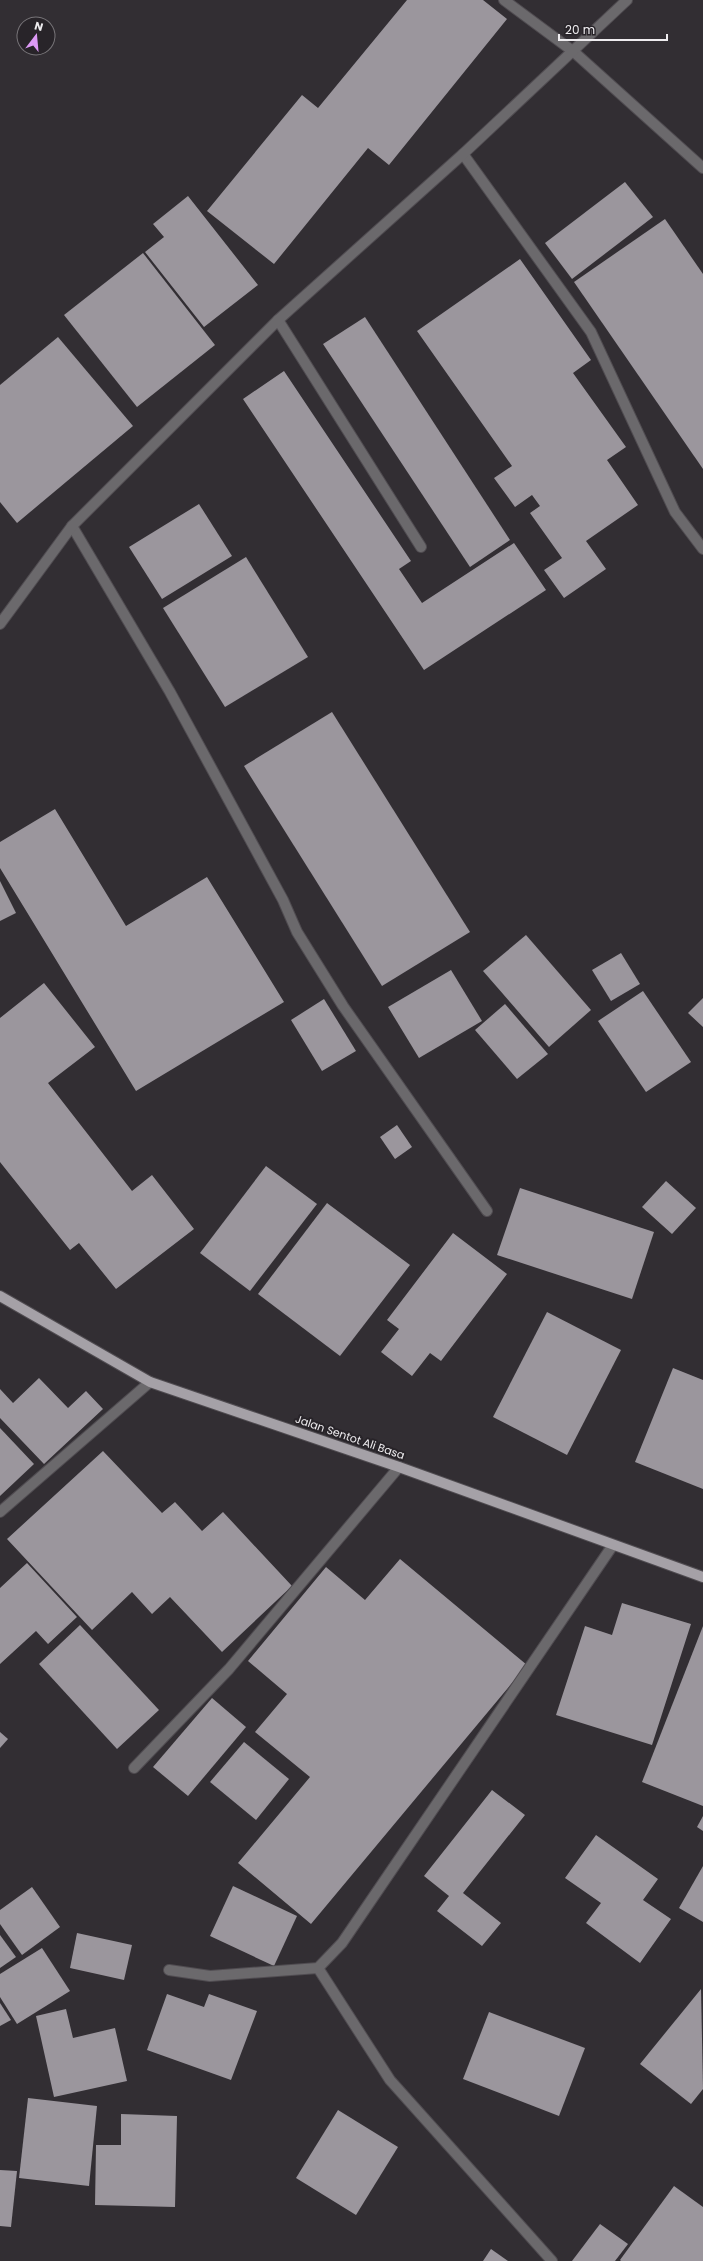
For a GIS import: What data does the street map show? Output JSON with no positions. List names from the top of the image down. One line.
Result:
{"streets":{"main road":["Jalan Sentot Ali Basa"]},"scale_bar":"20 m","north":"top"}
